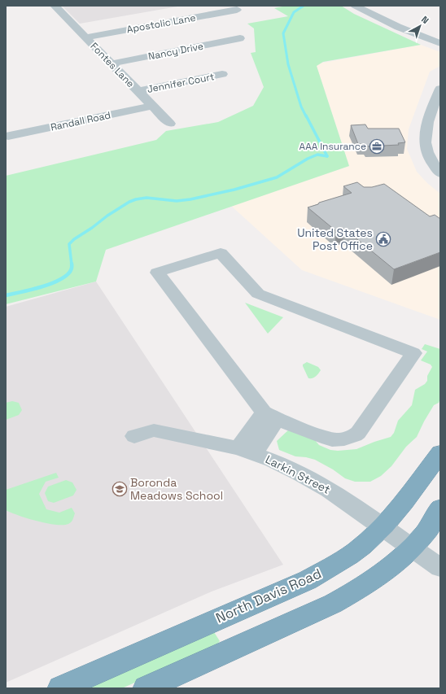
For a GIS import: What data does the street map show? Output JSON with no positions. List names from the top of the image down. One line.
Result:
{"streets":{"highway":["North Davis Road"],"street":["Apostolic Lane","Nancy Drive","Fontes Lane","Jennifer Court","Randall Road","Larkin Street"]},"crossings":[["Apostolic Lane","Fontes Lane"],["Nancy Drive","Fontes Lane"],["Fontes Lane","Jennifer Court"],["Fontes Lane","Randall Road"],["Larkin Street","North Davis Road"]],"places":{"office":["AAA Insurance"],"public building":["United States Post Office"],"school or university":["Boronda Meadows School"]},"north":"top right"}
